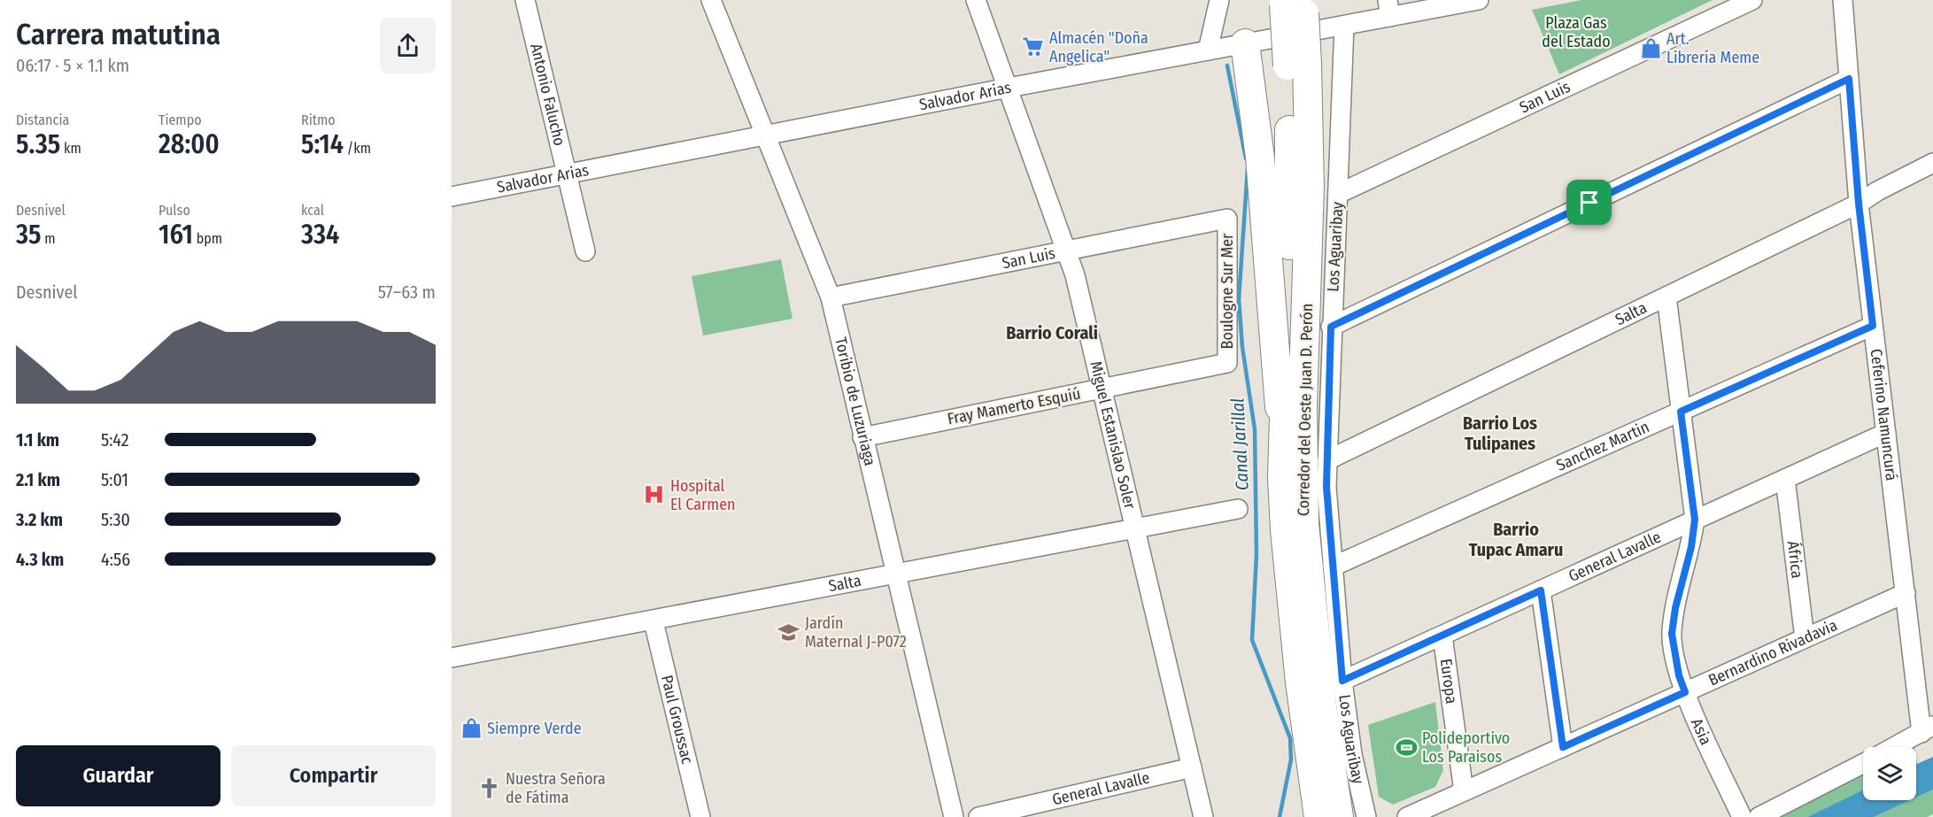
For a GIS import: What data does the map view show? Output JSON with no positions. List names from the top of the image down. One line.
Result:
{"streets":{"highway":["Corredor del Oeste Juan D. Perón"],"street":["Antonio Falucho","Salvador Arias","San Luis","Los Aguaribay","Boulogne Sur Mer","Salta","Toribio de Luzuriaga","Fray Mamerto Esquiú","Ceferino Namuncurá","Miguel Estanislao Soler","Sanchez Martin","General Lavalle","África","Bernardino Rivadavia","Europa","Paul Groussac","Asia"]},"crossings":[["Antonio Falucho","Salvador Arias"],["Salvador Arias","Los Aguaribay"],["Salvador Arias","Toribio de Luzuriaga"],["Salvador Arias","Miguel Estanislao Soler"],["San Luis","Los Aguaribay"],["San Luis","Boulogne Sur Mer"],["San Luis","Toribio de Luzuriaga"],["San Luis","Miguel Estanislao Soler"],["Los Aguaribay","Salta"],["Los Aguaribay","Sanchez Martin"],["Los Aguaribay","General Lavalle"],["Boulogne Sur Mer","Fray Mamerto Esquiú"],["Salta","Toribio de Luzuriaga"],["Salta","Ceferino Namuncurá"],["Salta","Miguel Estanislao Soler"],["Salta","Paul Groussac"],["Salta","Asia"],["Toribio de Luzuriaga","Fray Mamerto Esquiú"],["Fray Mamerto Esquiú","Miguel Estanislao Soler"],["Ceferino Namuncurá","Sanchez Martin"],["Ceferino Namuncurá","General Lavalle"],["Ceferino Namuncurá","Bernardino Rivadavia"],["Miguel Estanislao Soler","General Lavalle"],["Sanchez Martin","Asia"],["General Lavalle","África"],["General Lavalle","Europa"],["General Lavalle","Asia"],["África","Bernardino Rivadavia"],["Bernardino Rivadavia","Europa"],["Bernardino Rivadavia","Asia"]],"districts":["Barrio Corali","Barrio Los Tulipanes","Barrio Tupac Amaru"],"water":["Canal Jarillal"],"parks":["Plaza Gas del Estado"],"places":{"supermarket":["Almacén \"Doña Angelica\""],"shop":["Art. Librería Meme","Siempre Verde"],"hospital":["Hospital El Carmen"],"school or university":["Jardín Maternal J-P072"],"sports":["Polideportivo Los Paraisos"],"church":["Nuestra Señora de Fátima"]},"page":{"heading":["Carrera matutina","06:17 · 5 × 1.1 km"],"stats":[["Distancia","5.35 km"],["Tiempo","28:00"],["Ritmo","5:14 /km"],["Desnivel","35 m"],["Pulso","161 bpm"],["kcal","334"]],"chart":["Desnivel","57–63 m"],"list":[{"name":"1.1 km","note":"5:42"},{"name":"2.1 km","note":"5:01"},{"name":"3.2 km","note":"5:30"},{"name":"4.3 km","note":"4:56"}],"buttons":["Guardar","Compartir"]}}
